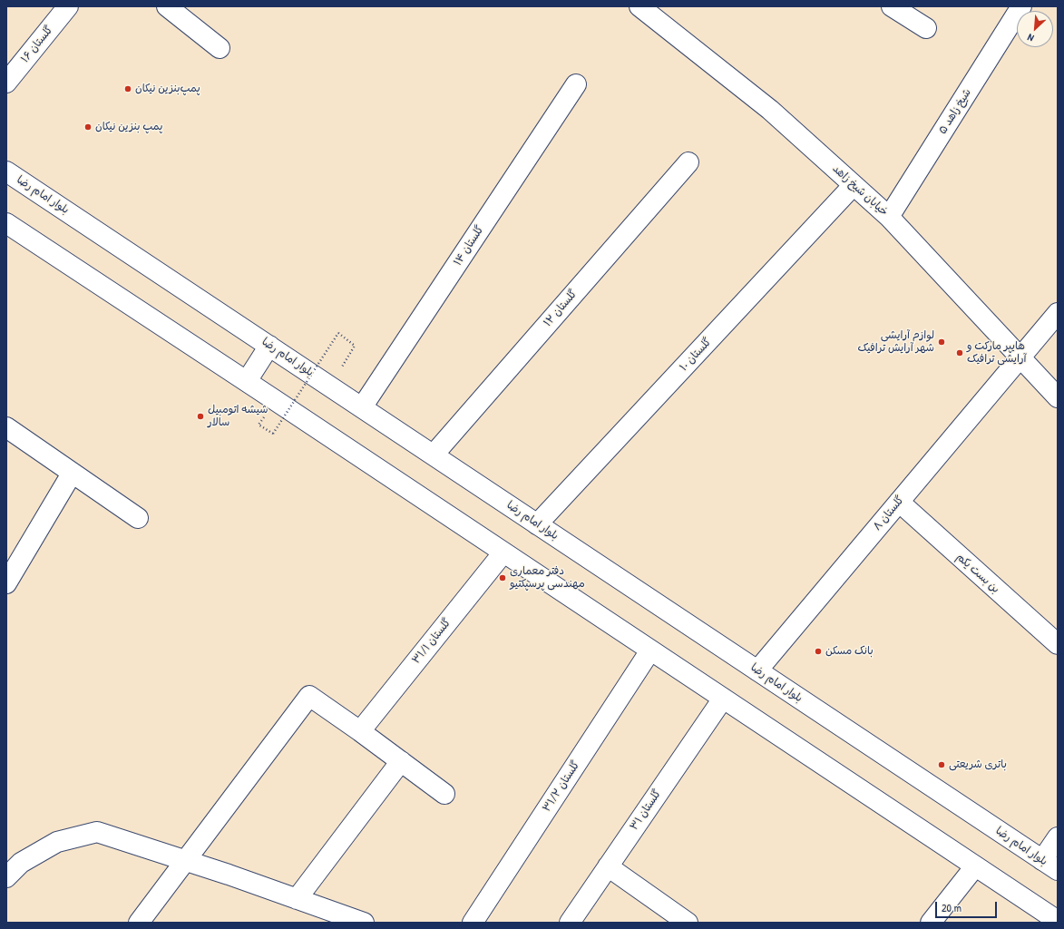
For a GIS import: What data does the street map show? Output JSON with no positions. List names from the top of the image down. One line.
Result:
{"streets":{"main road":["گلستان ۱۶","شیخ زاهد ۵","خیابان شیخ زاهد","بلوار امام رضا","گلستان ۱۴","گلستان ۱۲","گلستان ۱۰","گلستان ۸","بن بست یکم","گلستان ۳۱/۱","گلستان ۳۱/۲","گلستان ۳۱"]},"crossings":[["شیخ زاهد ۵","خیابان شیخ زاهد"],["خیابان شیخ زاهد","گلستان ۱۰"],["خیابان شیخ زاهد","گلستان ۸"],["بلوار امام رضا","گلستان ۱۴"],["بلوار امام رضا","گلستان ۱۲"],["بلوار امام رضا","گلستان ۱۰"],["بلوار امام رضا","گلستان ۸"],["گلستان ۸","بن بست یکم"]],"places":["پمپ‌بنزین نیکان","پمپ بنزین نیکان","لوازم آرایشی شهر آرایش ترافیک","هایپر مارکت و آرایشی ترافیک","شیشه اتومبیل سالار","دفتر معماری مهندسی پرسپکتیو","بانک مسکن","باتری شریعتی"],"scale_bar":"20 m","north":"bottom left"}
